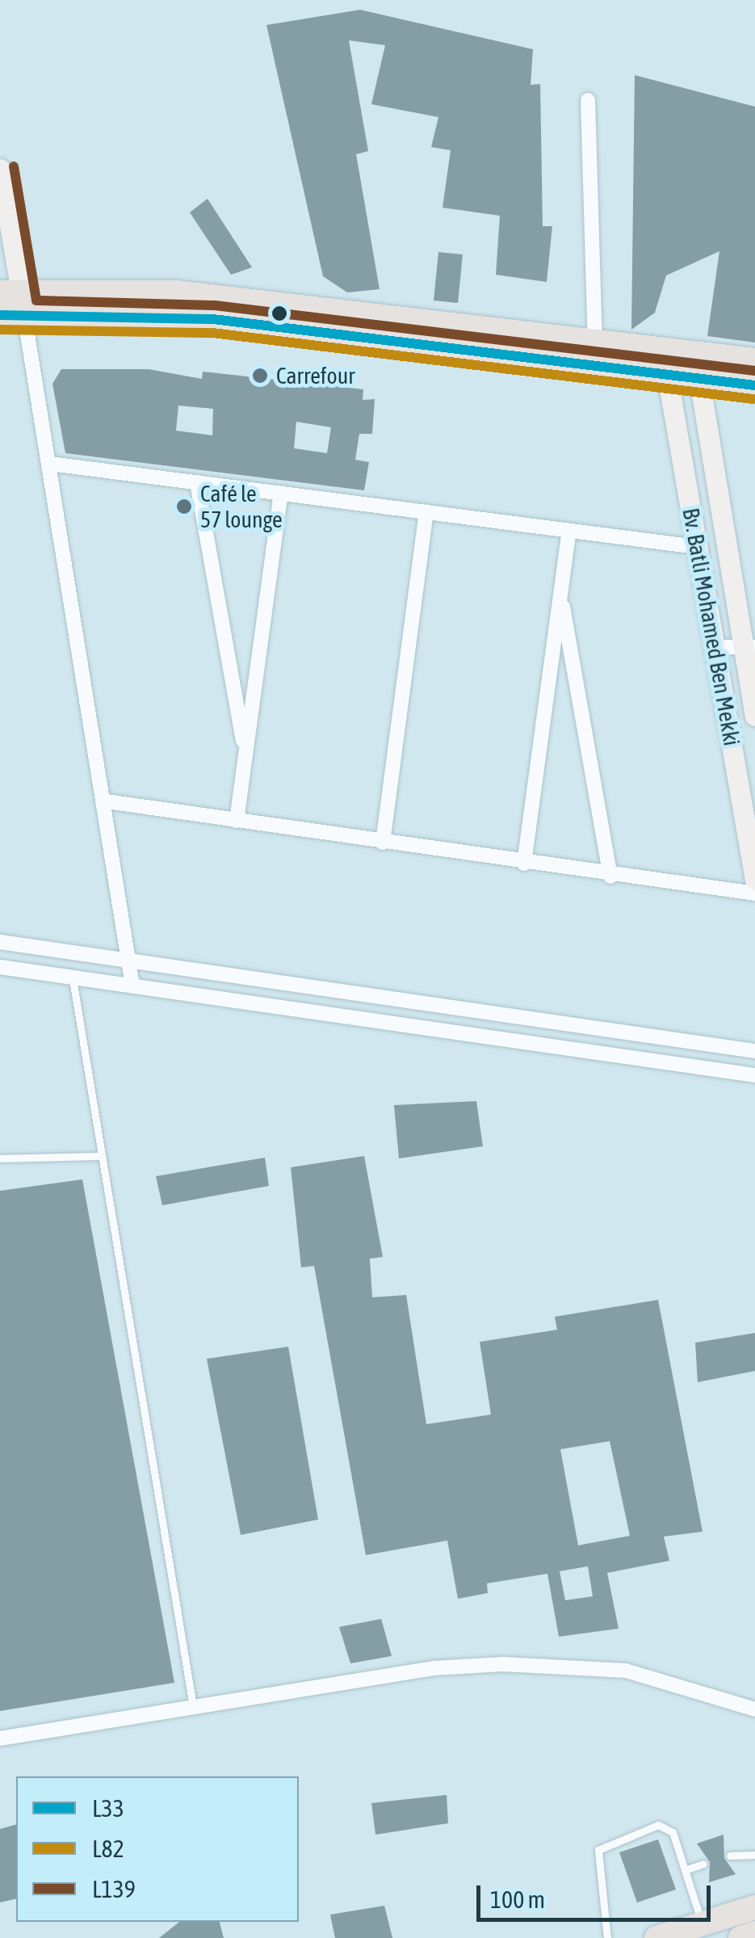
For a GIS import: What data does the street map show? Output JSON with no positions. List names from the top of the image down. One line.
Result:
{"streets":{"street":["Bv. Batli Mohamed Ben Mekki"]},"places":["Carrefour","Café le 57 lounge"],"lines":["transit line L139","transit line L33","transit line L82"],"legend":["L33","L82","L139"],"scale_bar":"100 m"}
